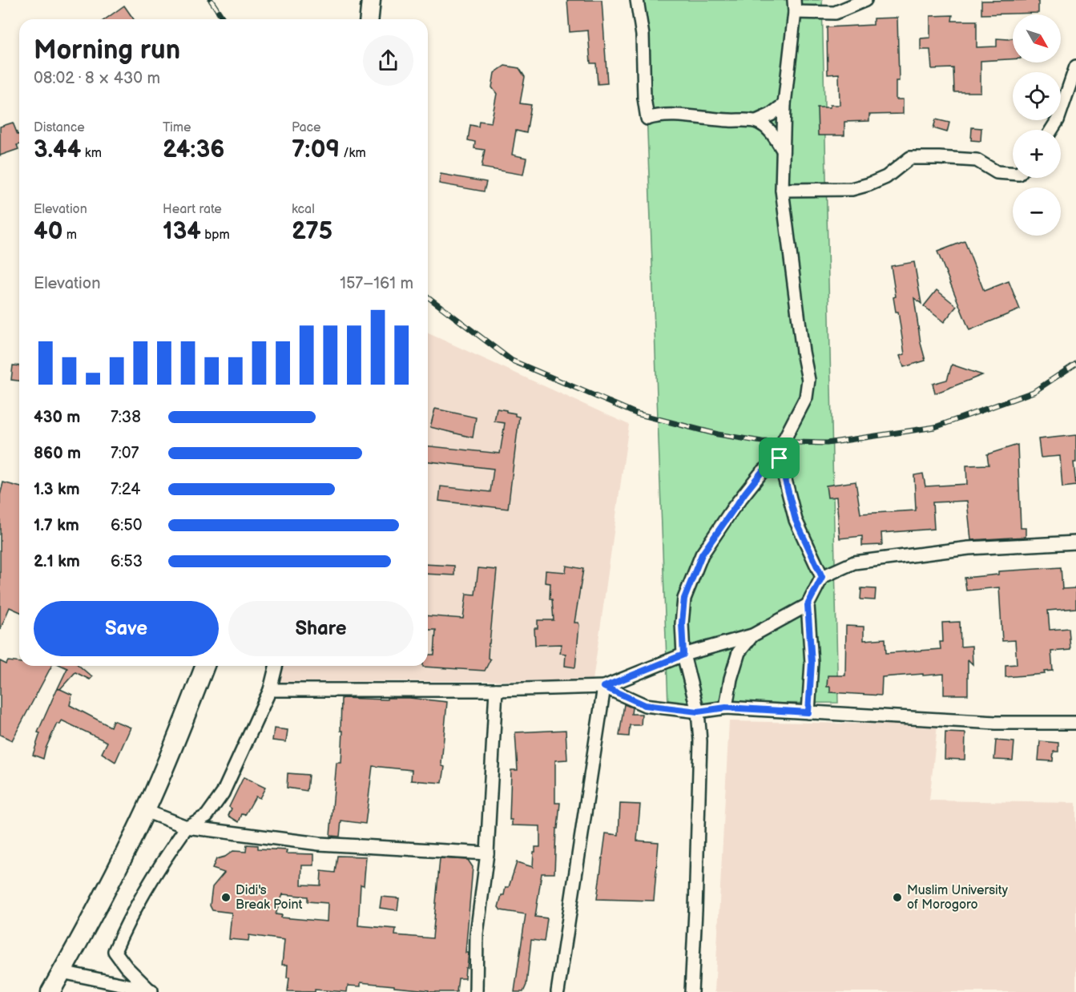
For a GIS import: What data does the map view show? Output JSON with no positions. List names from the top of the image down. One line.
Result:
{"places":["Didi's Break Point","Muslim University of Morogoro"],"north":"bottom right","page":{"map_buttons":["+","−"],"heading":["Morning run","08:02 · 8 × 430 m"],"stats":[["Distance","3.44 km"],["Time","24:36"],["Pace","7:09 /km"],["Elevation","40 m"],["Heart rate","134 bpm"],["kcal","275"]],"chart":["Elevation","157–161 m"],"list":[{"name":"430 m","note":"7:38"},{"name":"860 m","note":"7:07"},{"name":"1.3 km","note":"7:24"},{"name":"1.7 km","note":"6:50"},{"name":"2.1 km","note":"6:53"}],"buttons":["Save","Share"]}}
